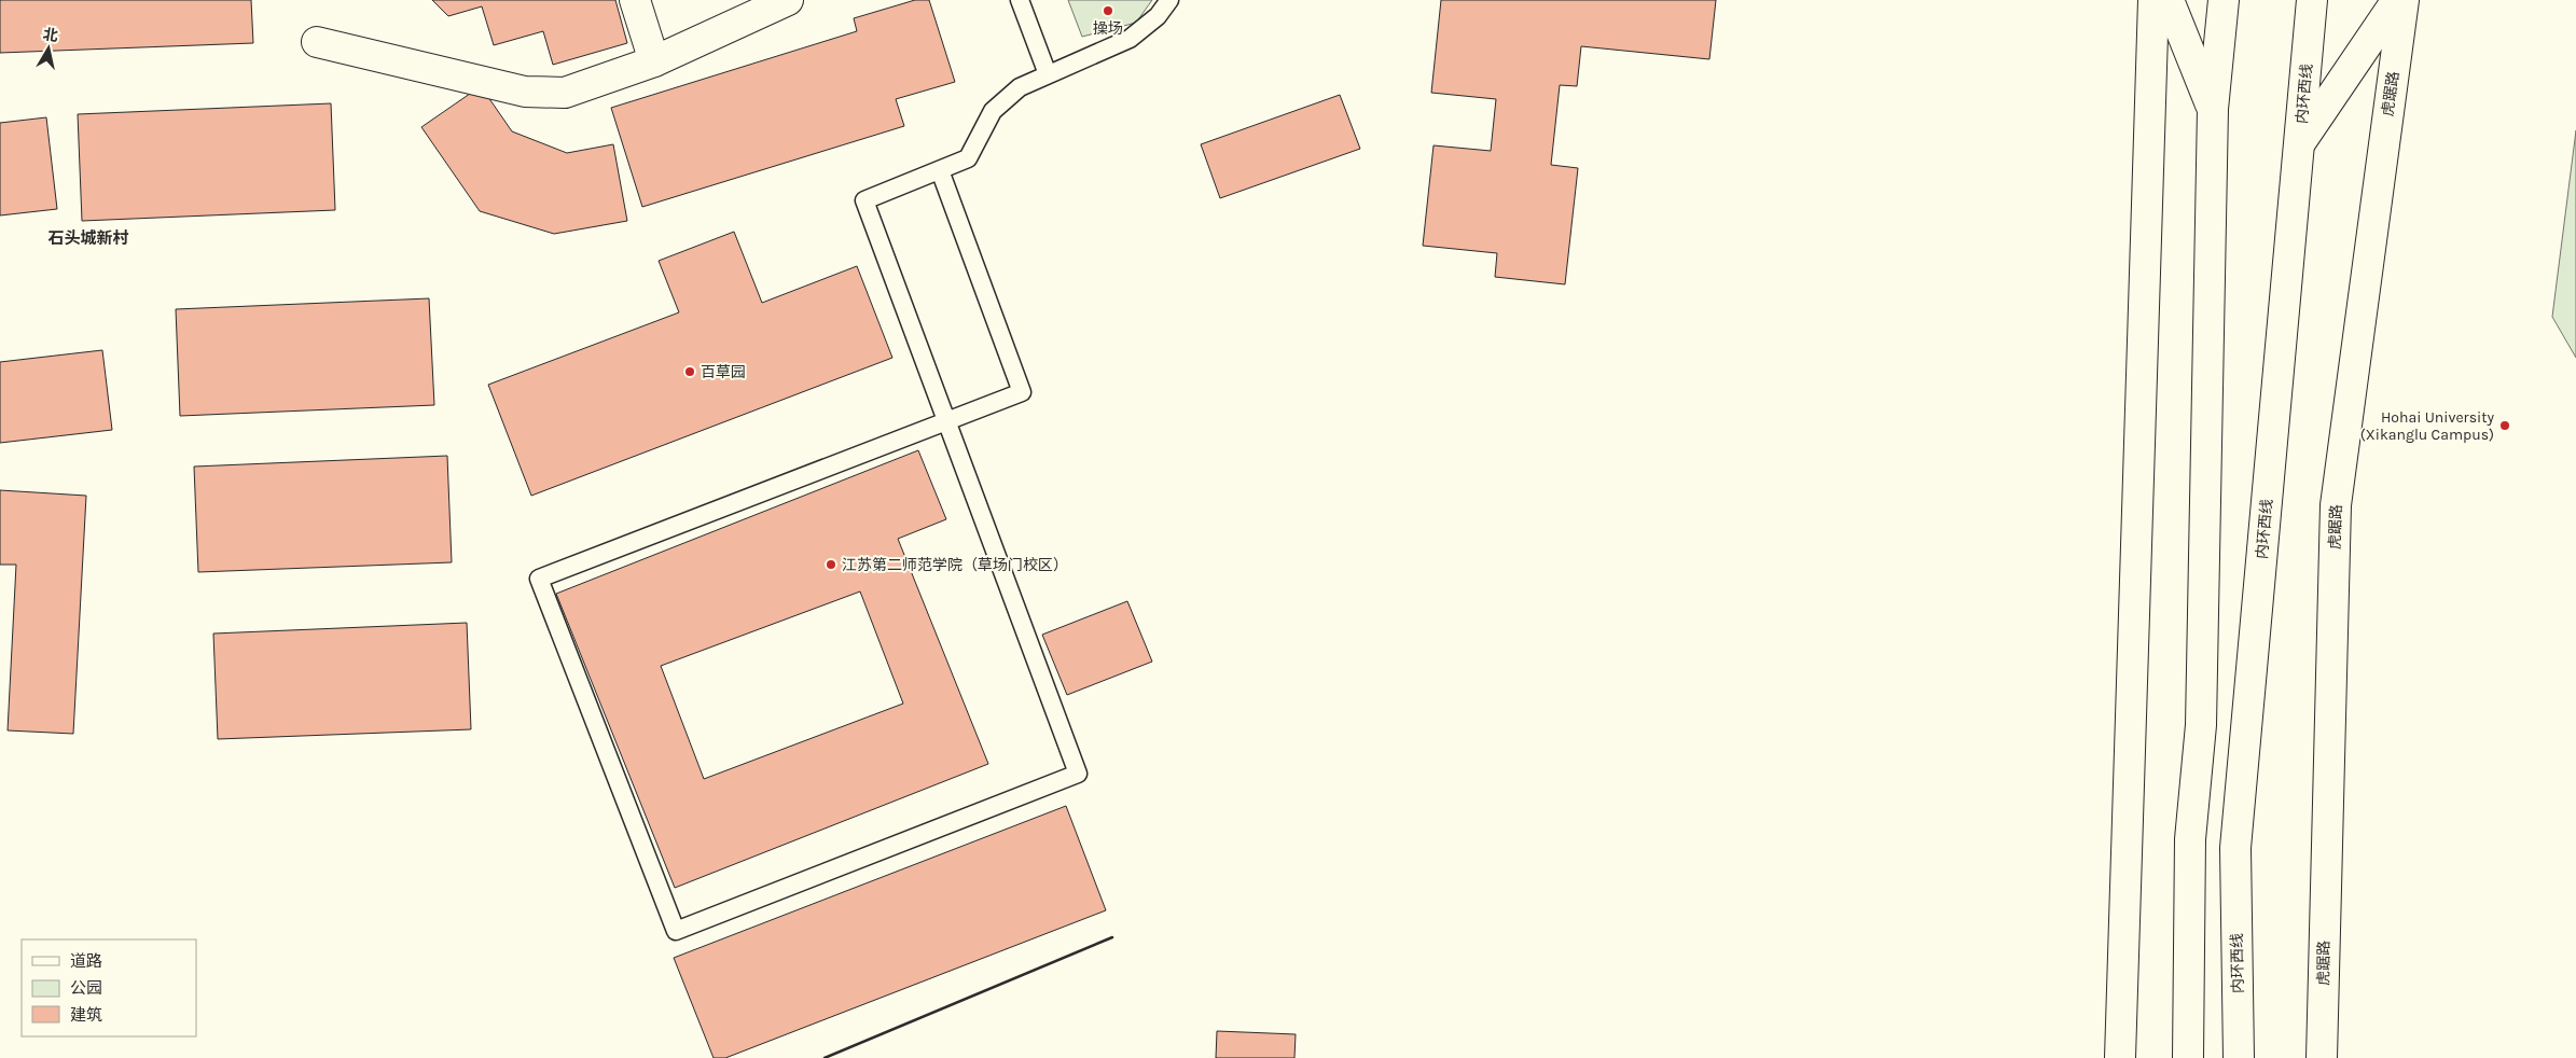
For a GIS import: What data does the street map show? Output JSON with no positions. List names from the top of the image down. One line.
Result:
{"streets":{"main road":["内环西线","虎踞路"]},"districts":["石头城新村"],"places":["操场","百草园","Hohai University (Xikanglu Campus)","江苏第二师范学院（草场门校区）"],"legend":["道路","公园","建筑"],"north":"top"}
